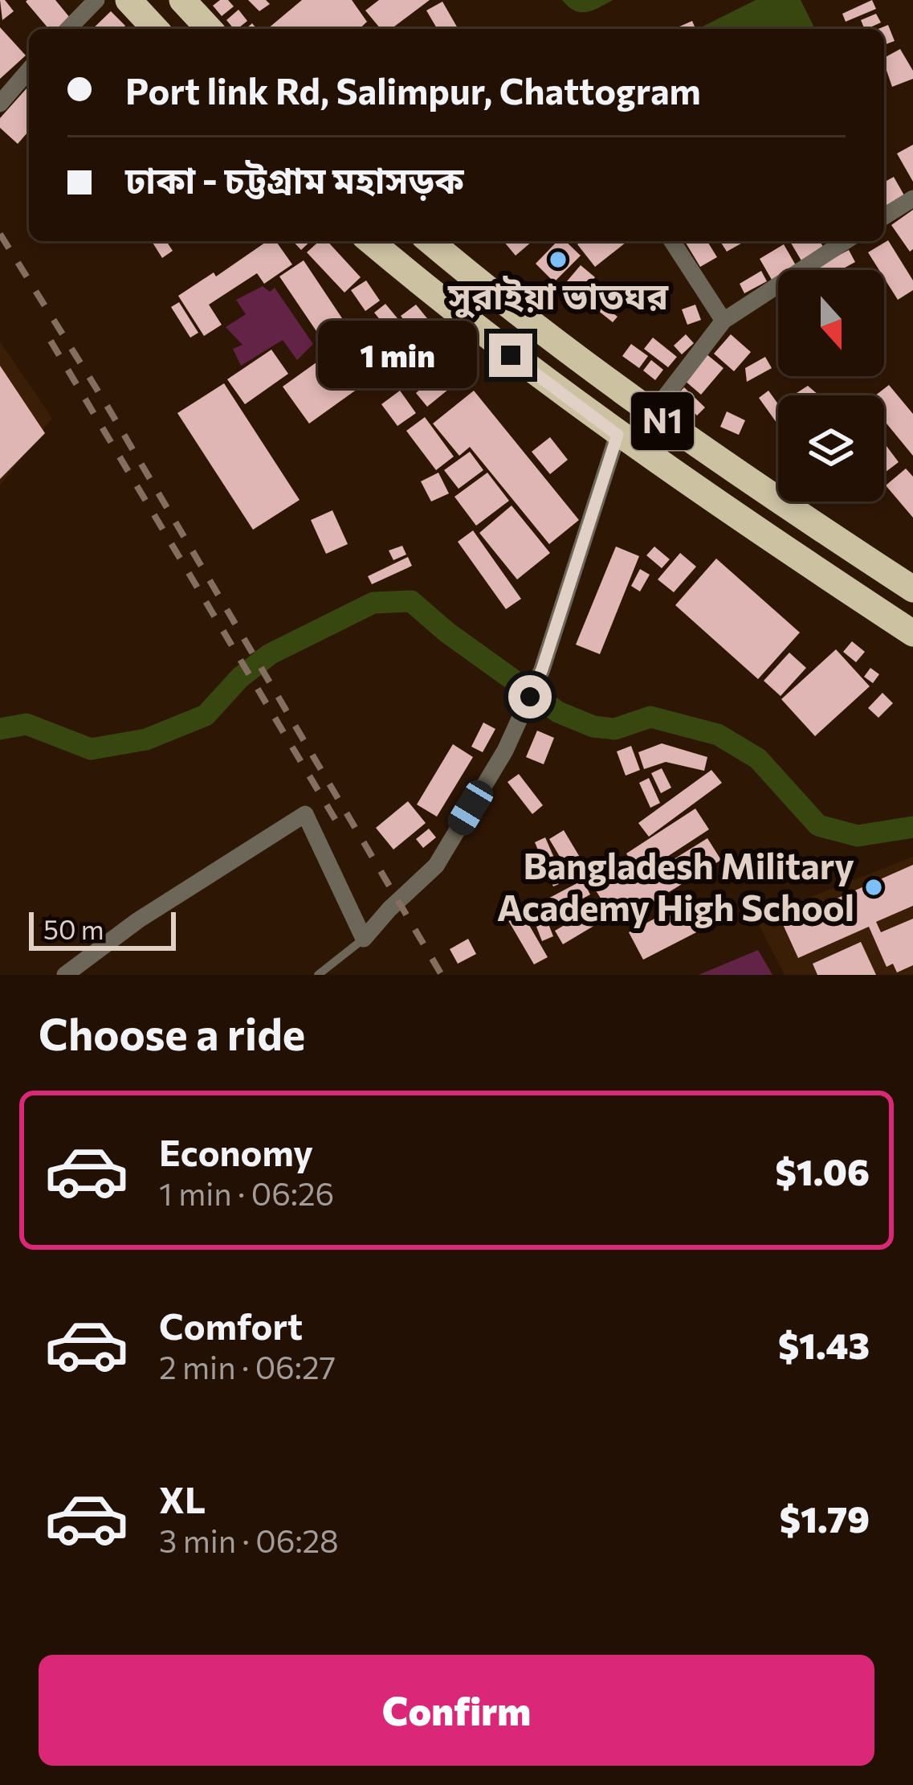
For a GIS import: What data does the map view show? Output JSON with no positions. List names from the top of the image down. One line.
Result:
{"streets":{"highway":["N1"]},"places":["সুরাইয়া ভাতঘর","Bangladesh Military Academy High School"],"scale_bar":"50 m","north":"bottom","page":{"banner":["Port link Rd, Salimpur, Chattogram","ঢাকা - চট্টগ্রাম মহাসড়ক"],"bubble":"1 min","scale":"50 m","heading":"Choose a ride","list":[{"name":"Economy","note":"1 min · 06:26","value":"$1.06"},{"name":"Comfort","note":"2 min · 06:27","value":"$1.43"},{"name":"XL","note":"3 min · 06:28","value":"$1.79"}],"buttons":"Confirm"}}
